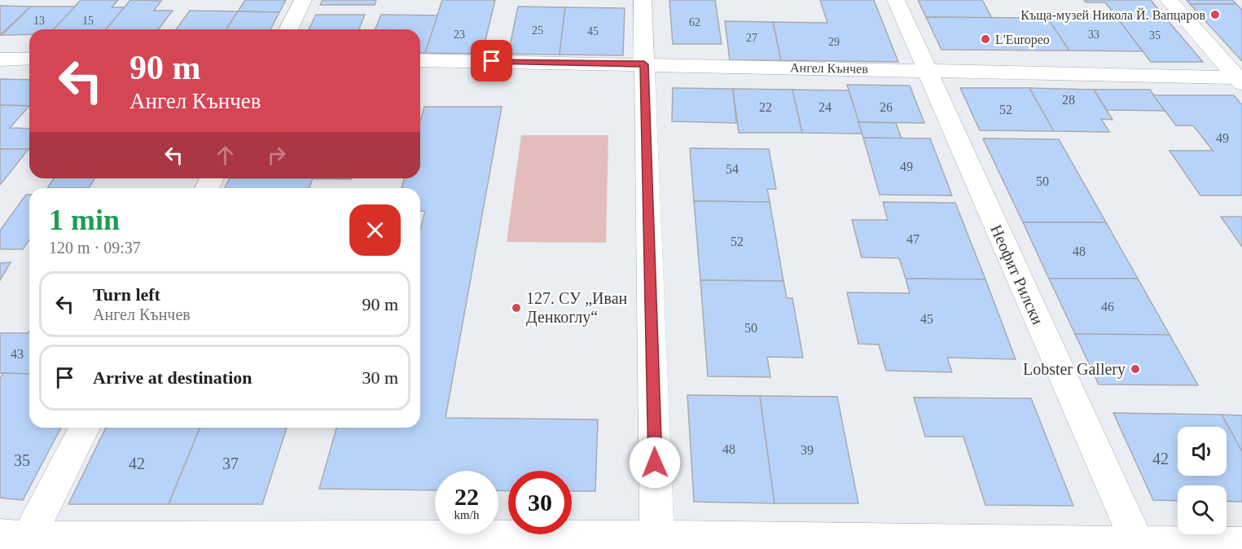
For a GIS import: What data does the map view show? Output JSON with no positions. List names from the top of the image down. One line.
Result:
{"streets":{"street":["Ангел Кънчев","Неофит Рилски"]},"crossings":[["Ангел Кънчев","Неофит Рилски"]],"places":["Къща-музей Никола Й. Вапцаров","L'Europeo","127. СУ „Иван Денкоглу“","Lobster Gallery"],"house_numbers":["13","15","62","25","45","23","33","35","27","29","28","22","24","26","52","49","49","54","50","47","52","48","46","45","50","43","48","39","42","35","42","37"],"page":{"turn":["90 m","Ангел Кънчев"],"heading":["1 min","120 m · 09:37"],"list":[{"name":"Turn left","note":"Ангел Кънчев","value":"90 m"},{"name":"Arrive at destination","value":"30 m"}],"speed":"22 km/h","limit":"30"}}
